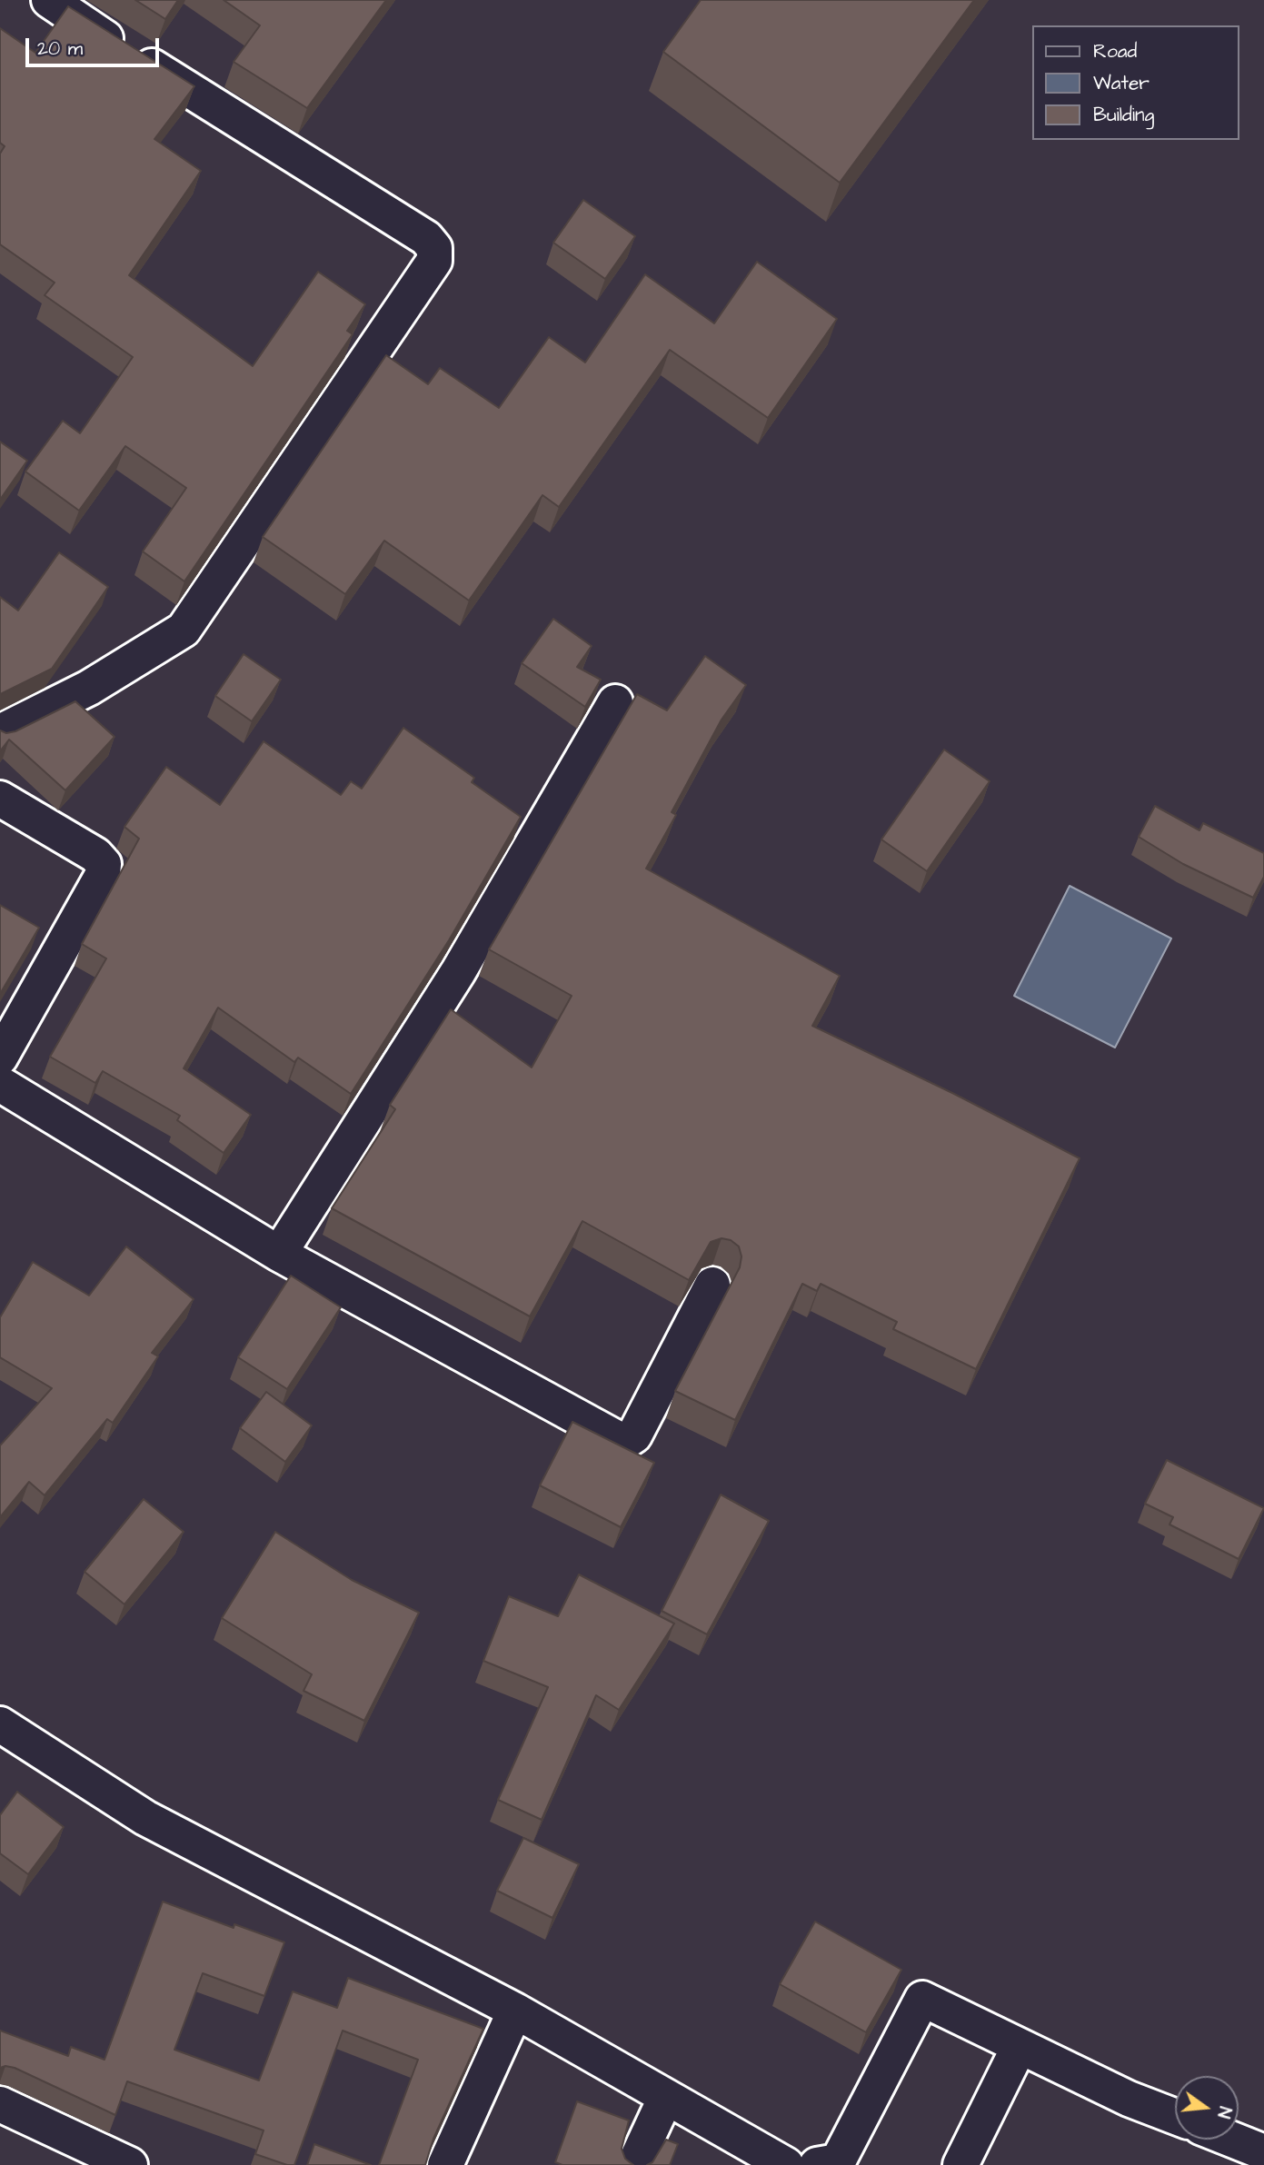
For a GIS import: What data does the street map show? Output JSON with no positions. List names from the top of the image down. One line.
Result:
{"legend":["Road","Water","Building"],"scale_bar":"20 m","north":"right"}
